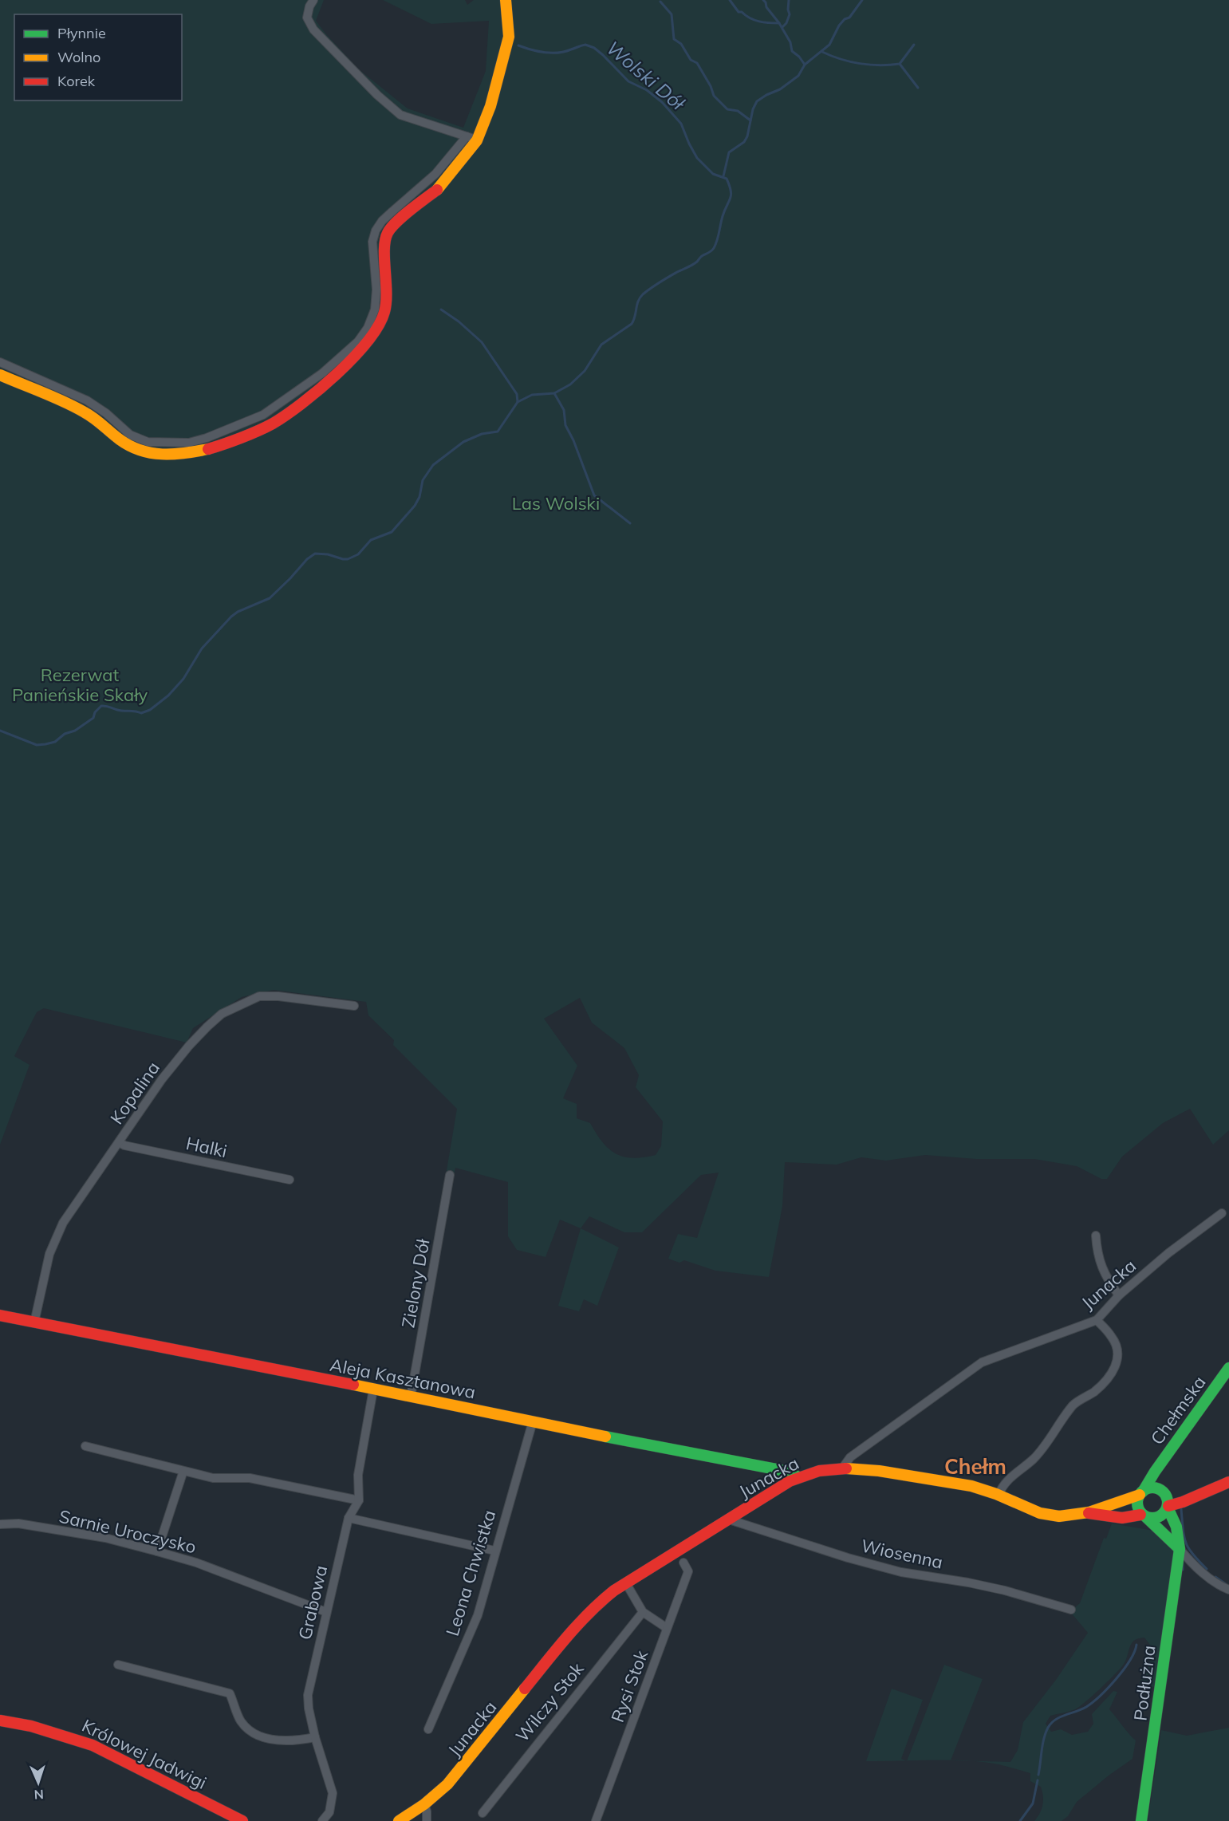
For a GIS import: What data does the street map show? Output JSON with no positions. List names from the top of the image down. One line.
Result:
{"streets":{"street":["Kopalina","Halki","Zielony Dół","Junacka","Aleja Kasztanowa","Chełmska","Sarnie Uroczysko","Wiosenna","Leona Chwistka","Grabowa","Podłużna","Rysi Stok","Wilczy Stok","Królowej Jadwigi"]},"crossings":[["Kopalina","Halki"],["Kopalina","Aleja Kasztanowa"],["Zielony Dół","Aleja Kasztanowa"],["Junacka","Aleja Kasztanowa"],["Junacka","Wiosenna"],["Aleja Kasztanowa","Leona Chwistka"],["Chełmska","Podłużna"],["Sarnie Uroczysko","Grabowa"]],"districts":["Chełm"],"water":["Wolski Dół"],"parks":["Las Wolski","Rezerwat Panieńskie Skały"],"legend":["Płynnie","Wolno","Korek"],"north":"bottom"}
